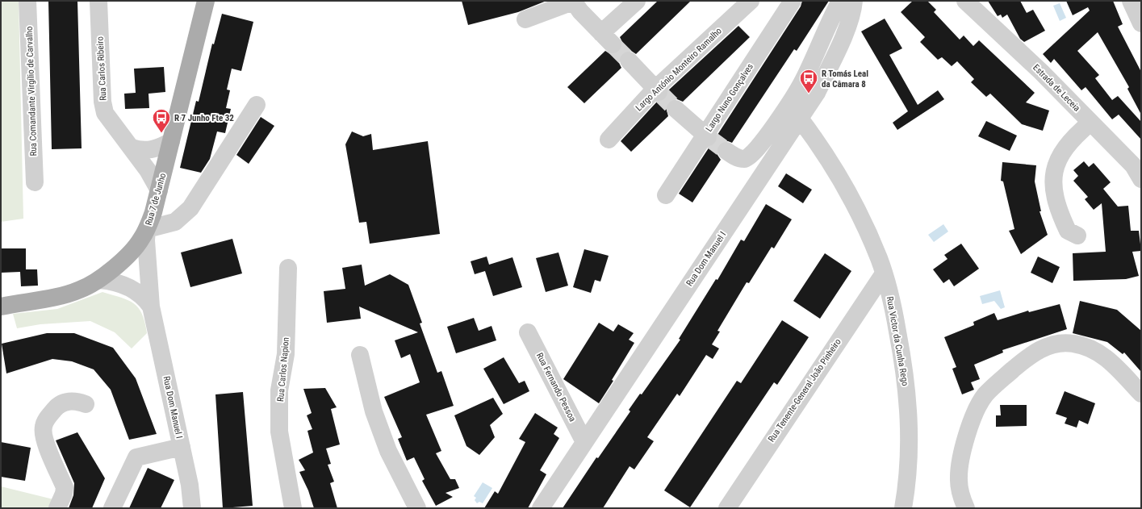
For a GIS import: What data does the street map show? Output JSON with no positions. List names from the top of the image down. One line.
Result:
{"streets":{"main road":["Rua 7 de Junho"],"street":["Rua Carlos Ribeiro","Largo António Monteiro Ramalho","Estrada de Leceia","Rua Comandante Virgílio de Carvalho","Largo Nuno Gonçalves","Rua Dom Manuel I","Rua Victor da Cunha Rego","Rua Carlos Napion","Rua Fernando Pessoa","Rua Tenente-General João Pinheiro"]},"crossings":[["Rua Carlos Ribeiro","Rua 7 de Junho"],["Rua 7 de Junho","Rua Dom Manuel I"],["Rua Dom Manuel I","Rua Victor da Cunha Rego"],["Rua Dom Manuel I","Rua Fernando Pessoa"],["Rua Victor da Cunha Rego","Rua Tenente-General João Pinheiro"]],"places":{"bus stop":["R Tomás Leal da Câmara 8","R 7 Junho Fte 32"]}}
